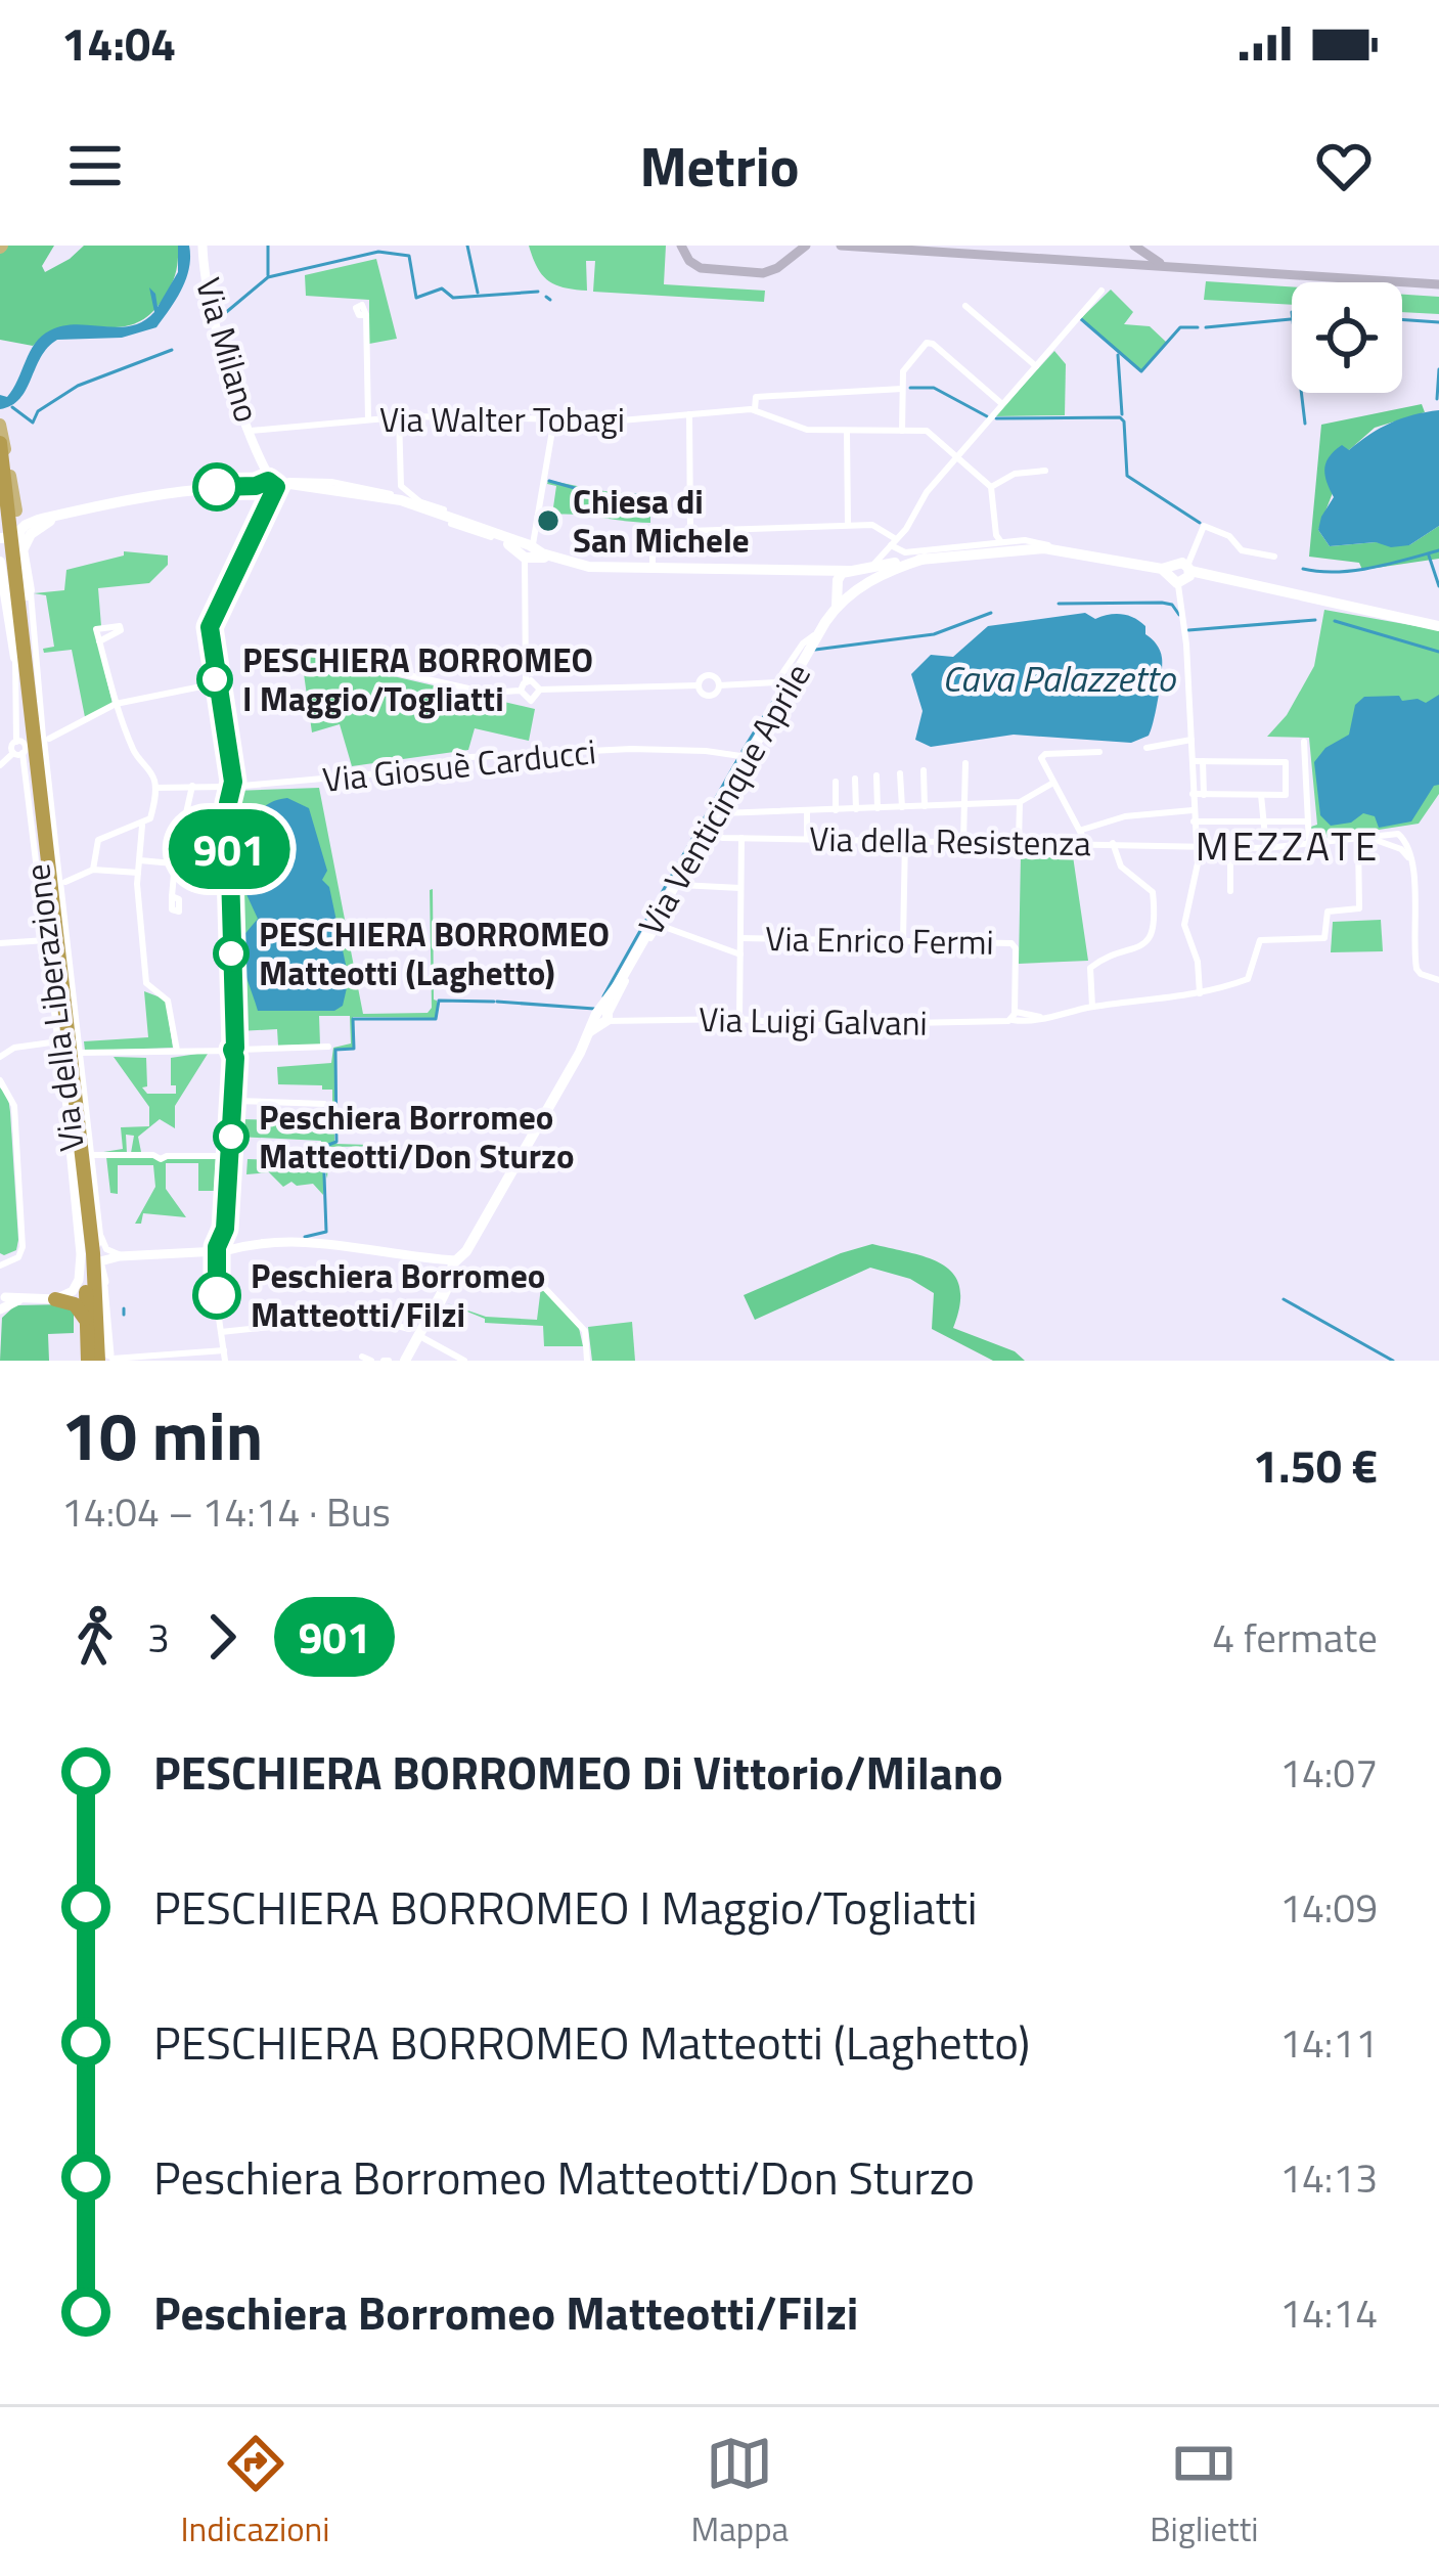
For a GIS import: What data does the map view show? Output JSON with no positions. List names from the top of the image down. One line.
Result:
{"streets":{"main road":["Via Venticinque Aprile","Via della Liberazione"],"street":["Via Milano","Via Walter Tobagi","Via Giosuè Carducci","Via della Resistenza","Via Enrico Fermi","Via Luigi Galvani"]},"crossings":[["Via Milano","Via Walter Tobagi"],["Via Giosuè Carducci","Via Venticinque Aprile"],["Via Venticinque Aprile","Via della Resistenza"],["Via Venticinque Aprile","Via Luigi Galvani"],["Via della Resistenza","Via Luigi Galvani"],["Via Enrico Fermi","Via Luigi Galvani"]],"districts":["MEZZATE"],"water":["Cava Palazzetto"],"places":["Chiesa di San Michele","PESCHIERA BORROMEO I Maggio/Togliatti","PESCHIERA BORROMEO Matteotti (Laghetto)","Peschiera Borromeo Matteotti/Don Sturzo","Peschiera Borromeo Matteotti/Filzi"],"lines":["bus line 901"],"page":{"status":"14:04","header":"Metrio","on_map":"901","heading":["10 min","14:04 – 14:14 · Bus","1.50 €"],"legs":["3","901","4 fermate"],"list":[{"name":"PESCHIERA BORROMEO Di Vittorio/Milano","value":"14:07"},{"name":"PESCHIERA BORROMEO I Maggio/Togliatti","value":"14:09"},{"name":"PESCHIERA BORROMEO Matteotti (Laghetto)","value":"14:11"},{"name":"Peschiera Borromeo Matteotti/Don Sturzo","value":"14:13"},{"name":"Peschiera Borromeo Matteotti/Filzi","value":"14:14"}],"tabs":["Indicazioni","Mappa","Biglietti"]}}
